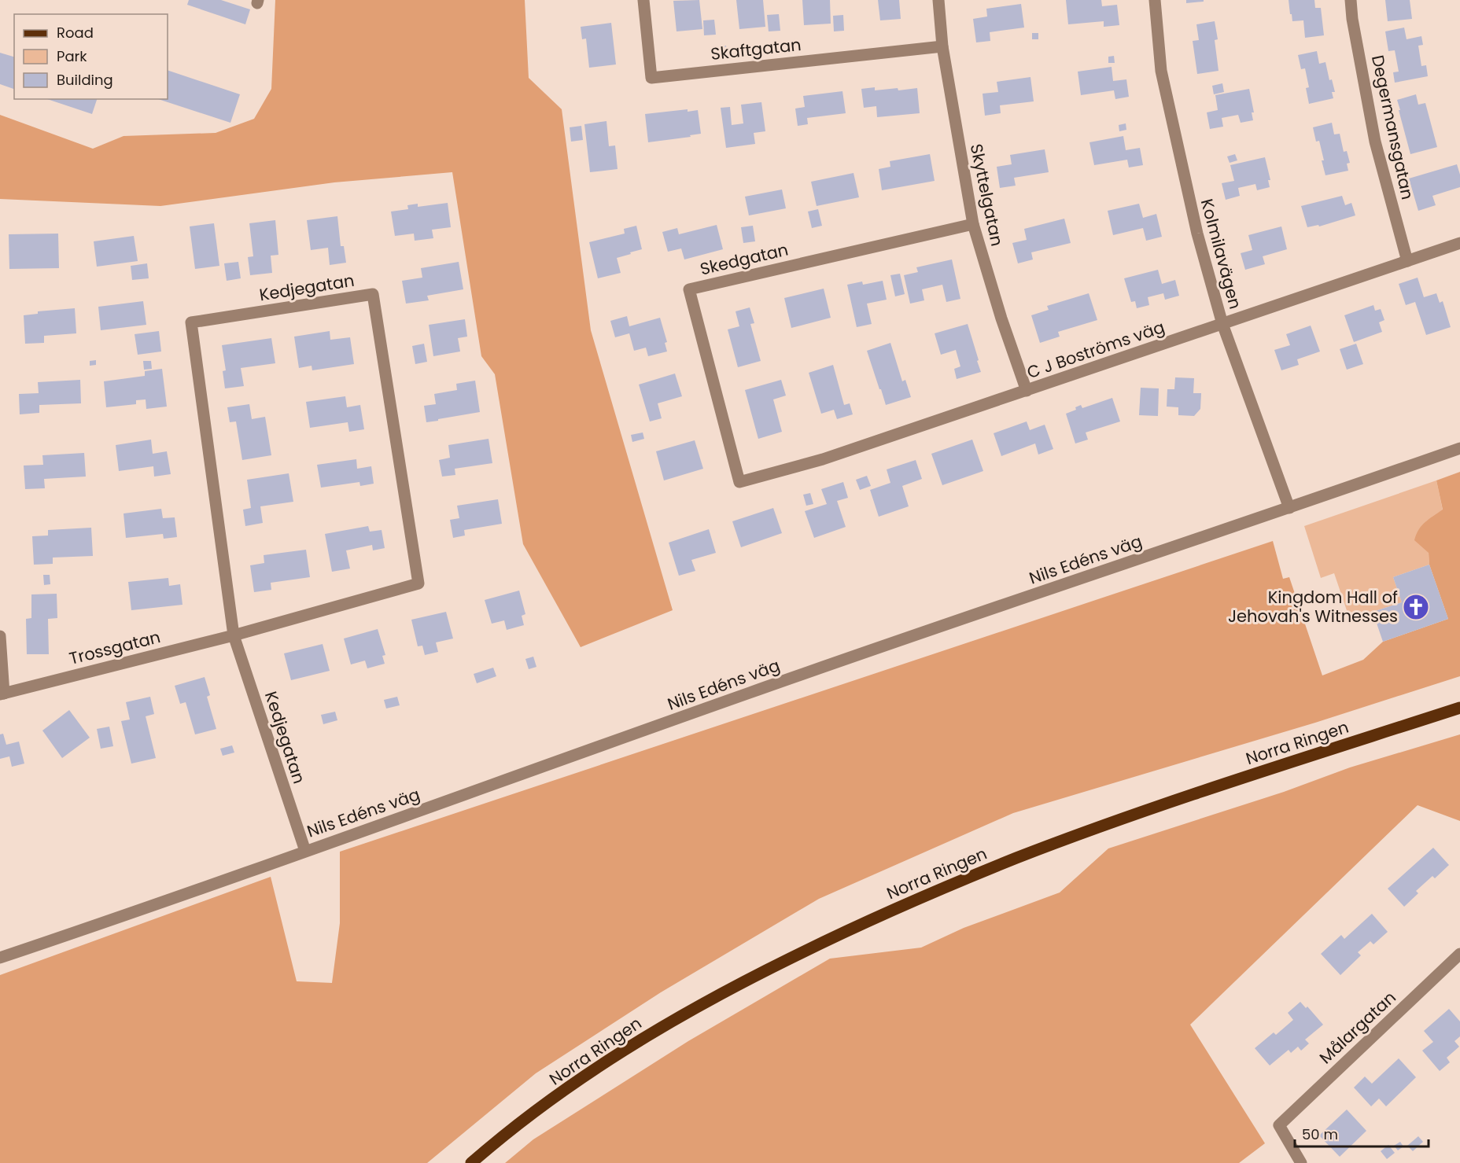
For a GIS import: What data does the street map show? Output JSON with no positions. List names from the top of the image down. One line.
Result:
{"streets":{"main road":["Norra Ringen"],"street":["Skaftgatan","Degermansgatan","Skyttelgatan","Kolmilavägen","Skedgatan","Kedjegatan","C J Boströms väg","Nils Edéns väg","Trossgatan","Målargatan"]},"crossings":[["Skaftgatan","Skyttelgatan"],["Degermansgatan","C J Boströms väg"],["Skyttelgatan","Skedgatan"],["Skyttelgatan","C J Boströms väg"],["Kolmilavägen","C J Boströms väg"],["Kolmilavägen","Nils Edéns väg"],["Skedgatan","C J Boströms väg"],["Kedjegatan","Nils Edéns väg"],["Kedjegatan","Trossgatan"]],"places":{"church":["Kingdom Hall of Jehovah's Witnesses"]},"legend":["Road","Park","Building"],"scale_bar":"50 m"}
